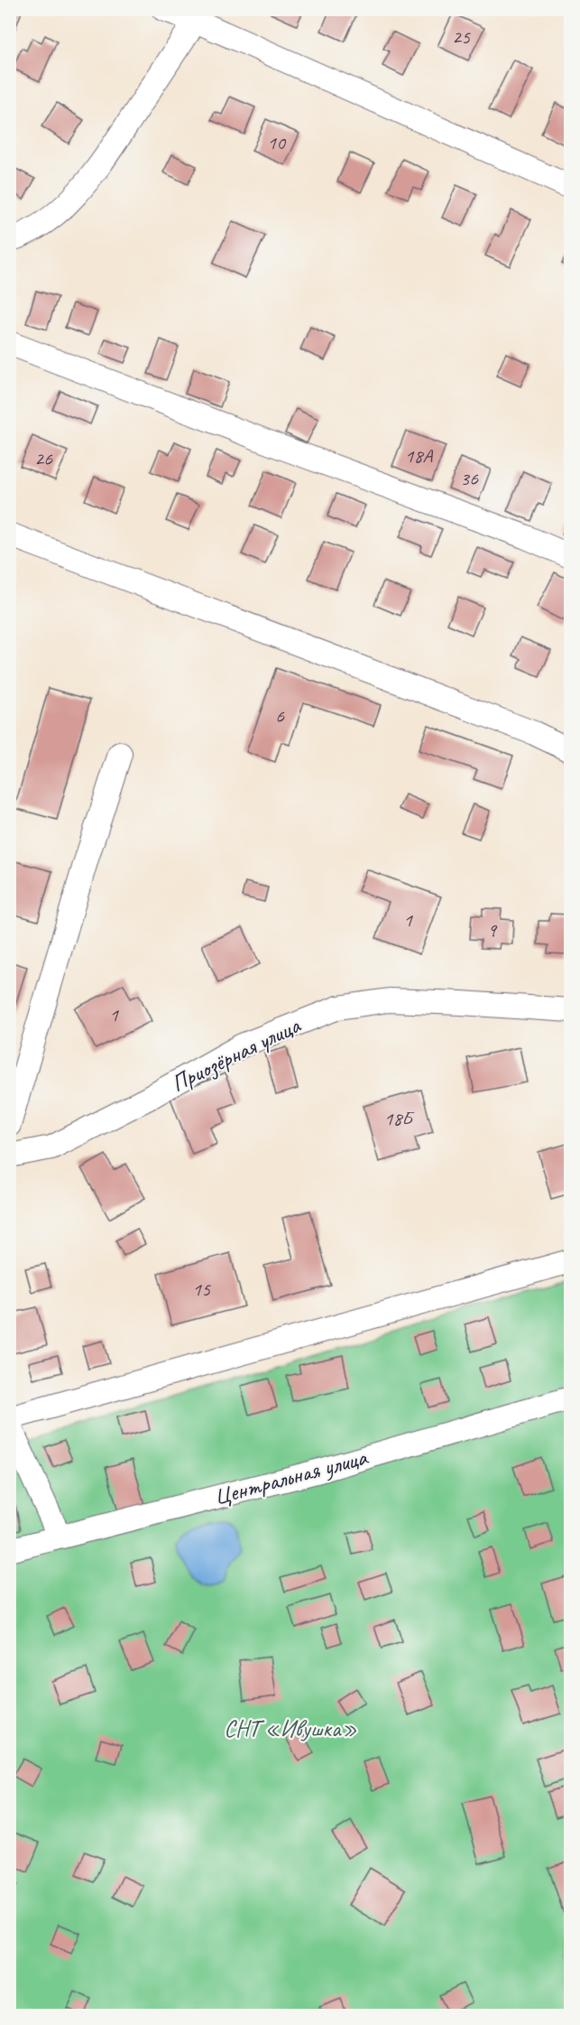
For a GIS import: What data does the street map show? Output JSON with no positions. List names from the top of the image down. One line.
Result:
{"streets":{"street":["Приозёрная улица","Центральная улица"]},"parks":["СНТ «Ивушка»"],"house_numbers":["25","10","18А","26","36","6","1","9","1","18Б","15"]}
